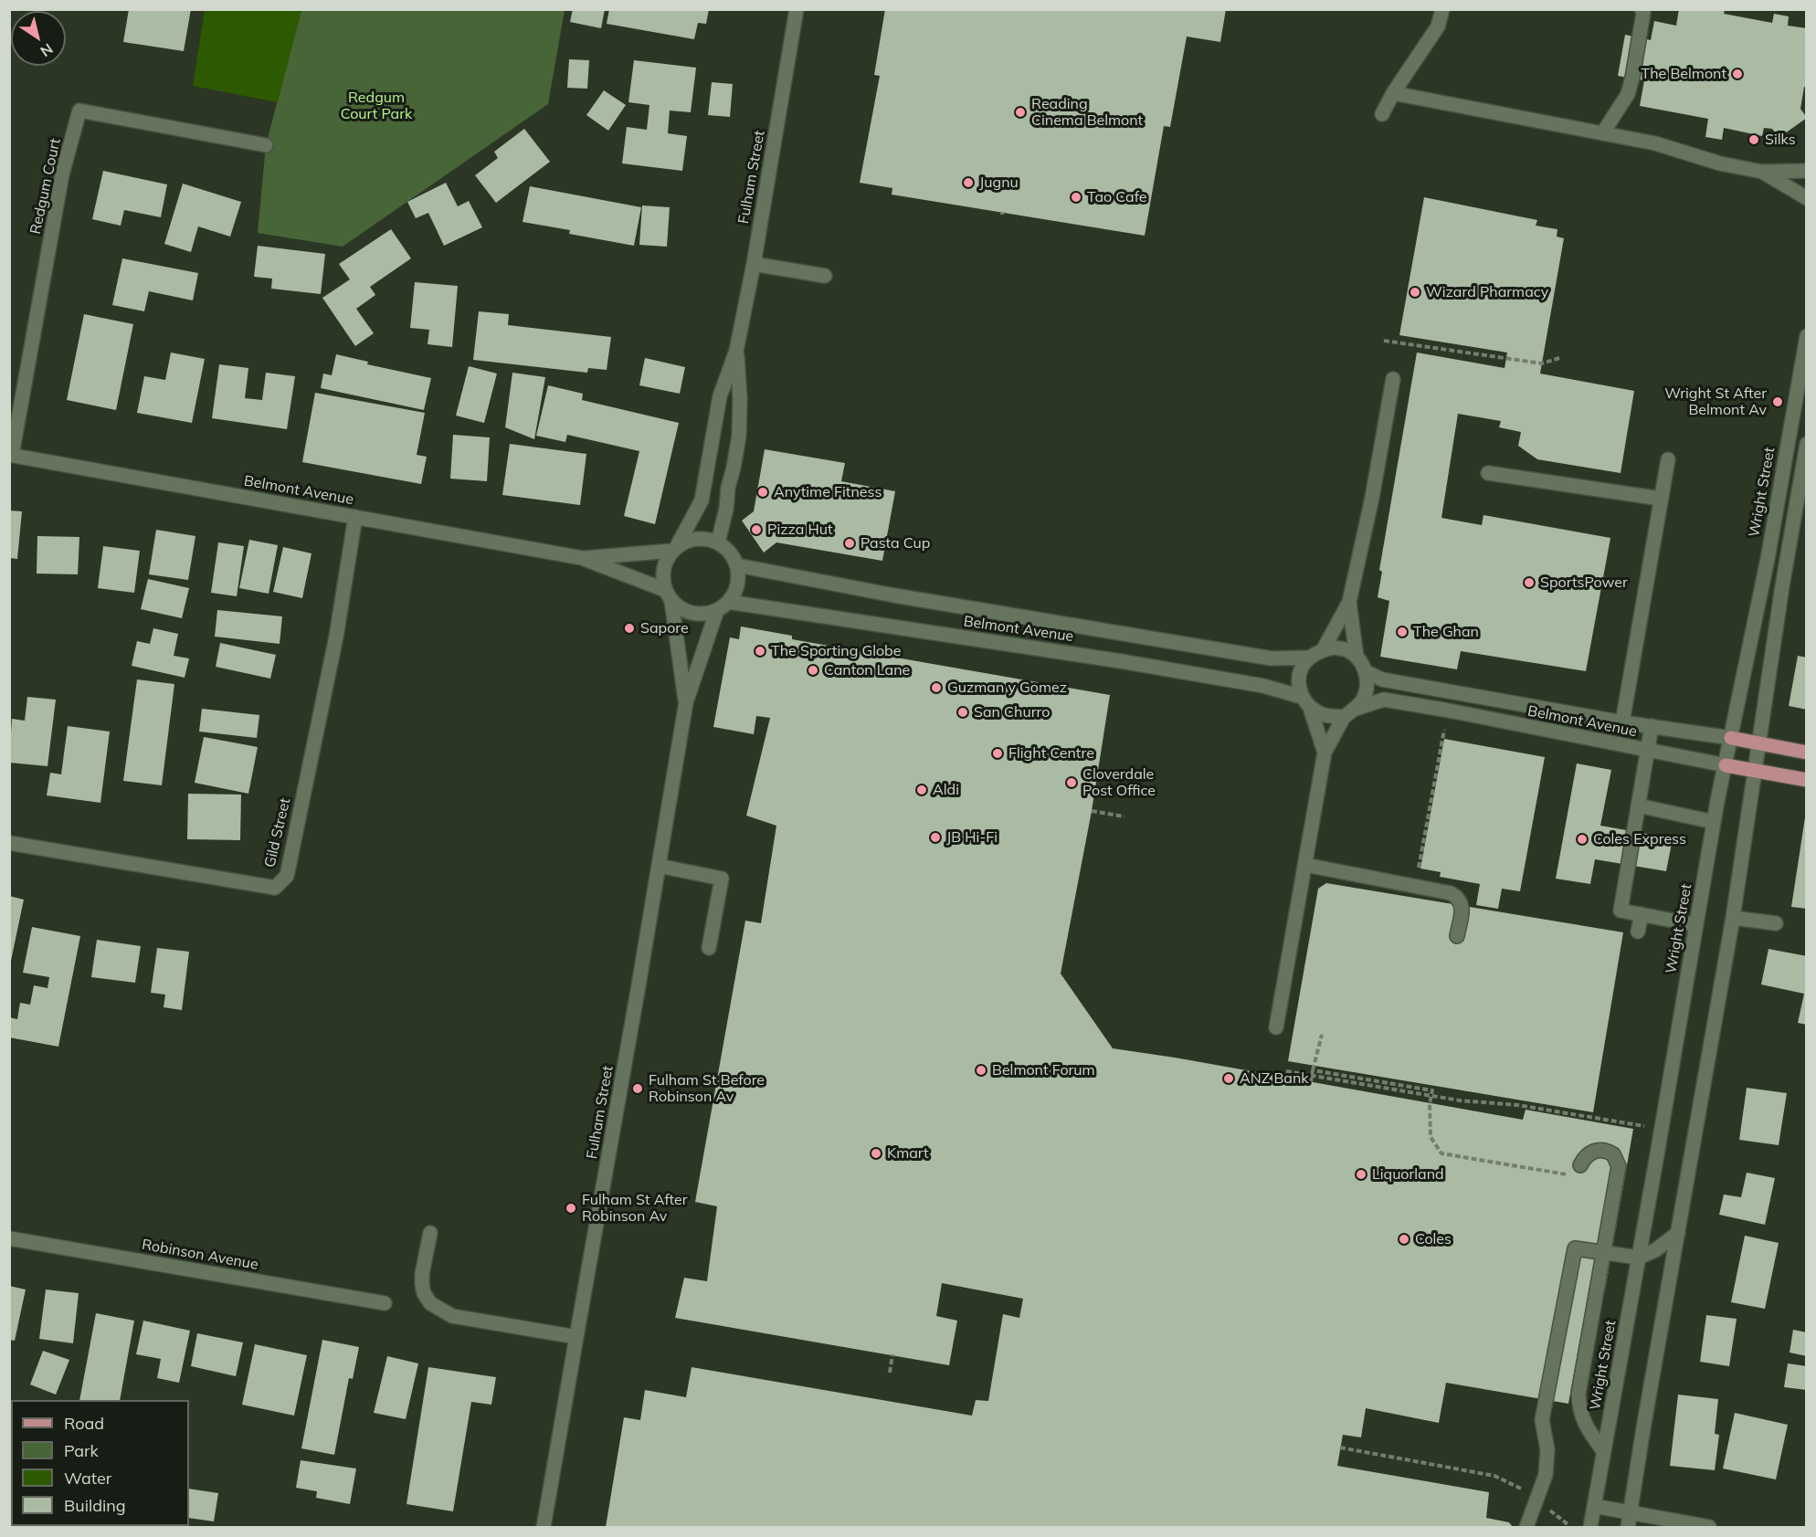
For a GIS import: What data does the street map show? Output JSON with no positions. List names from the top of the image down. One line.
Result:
{"streets":{"main road":["Belmont Avenue"],"street":["Fulham Street","Redgum Court","Wright Street","Gild Street","Robinson Avenue"]},"crossings":[["Fulham Street","Belmont Avenue"],["Redgum Court","Belmont Avenue"],["Belmont Avenue","Wright Street"],["Belmont Avenue","Gild Street"]],"parks":["Redgum Court Park"],"places":["The Belmont","Reading Cinema Belmont","Silks","Jugnu","Tao Cafe","Wizard Pharmacy","Wright St After Belmont Av","Anytime Fitness","Pizza Hut","Pasta Cup","SportsPower","Sapore","The Ghan","The Sporting Globe","Canton Lane","Guzman y Gomez","San Churro","Flight Centre","Cloverdale Post Office","Aldi","JB Hi-Fi","Coles Express","Belmont Forum","ANZ Bank","Fulham St Before Robinson Av","Kmart","Liquorland","Fulham St After Robinson Av","Coles"],"legend":["Road","Park","Water","Building"],"north":"bottom right"}
